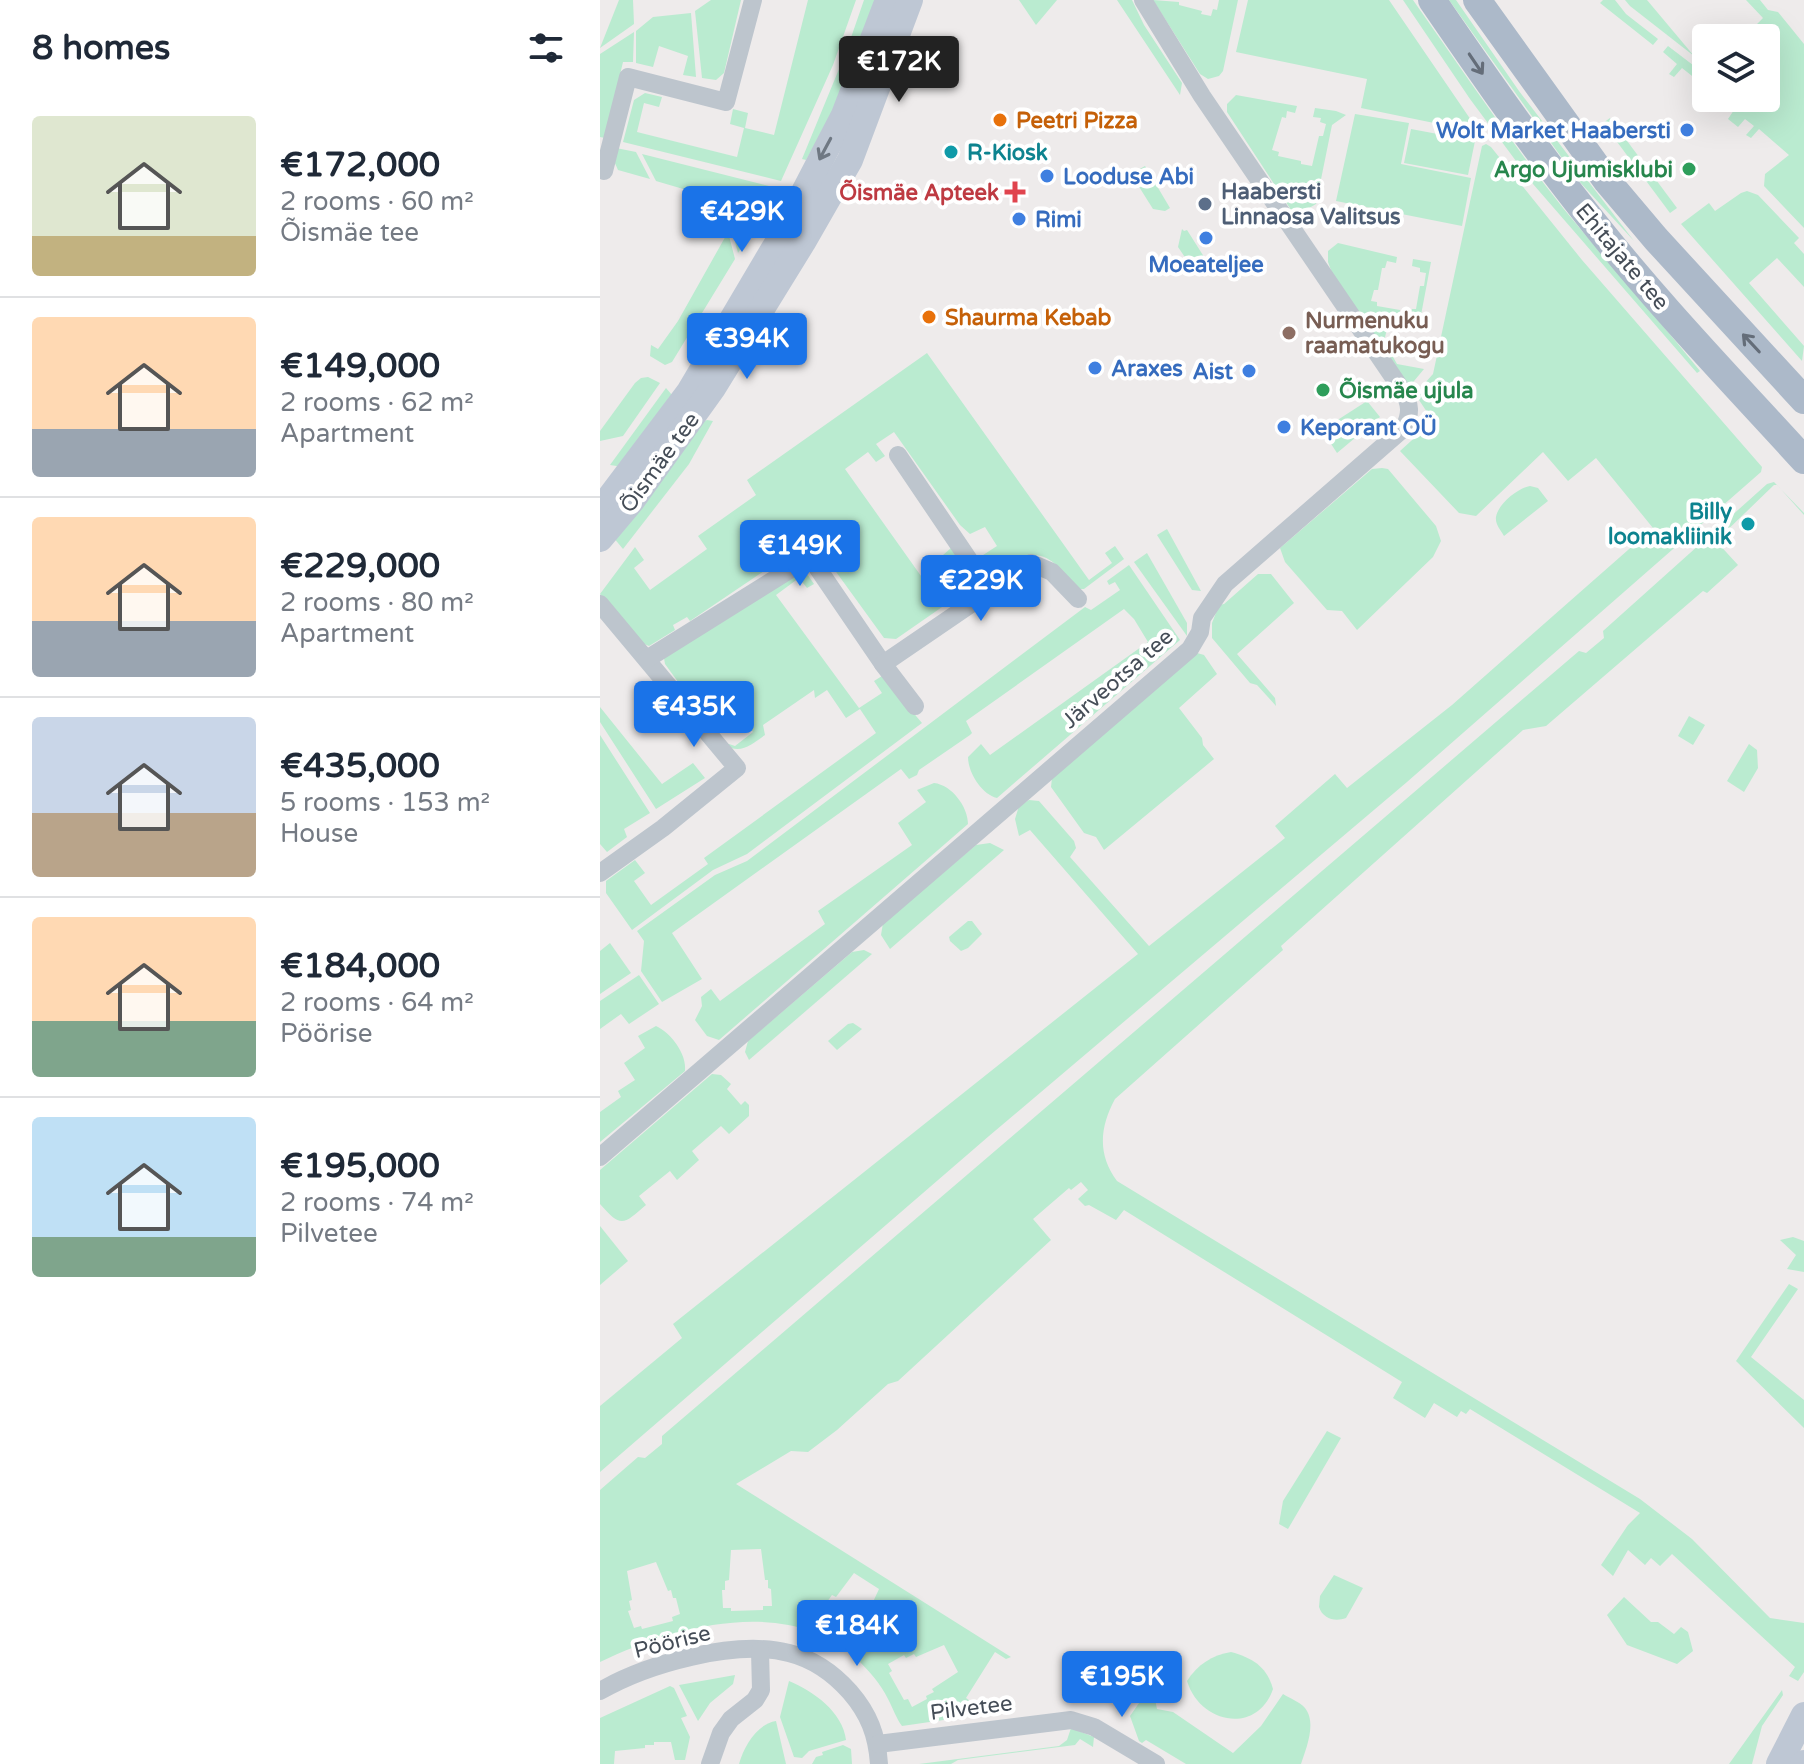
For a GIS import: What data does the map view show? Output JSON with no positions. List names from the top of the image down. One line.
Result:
{"streets":{"main road":["Ehitajate tee","Õismäe tee"],"street":["Järveotsa tee","Pöörise","Pilvetee"]},"crossings":[["Pöörise","Pilvetee"]],"places":{"other":["Peetri Pizza","Wolt Market Haabersti","R-Kiosk","Argo Ujumisklubi","Looduse Abi","Haabersti Linnaosa Valitsus","Rimi","Moeateljee","Shaurma Kebab","Nurmenuku raamatukogu","Araxes","Aist","Õismäe ujula","Keporant OÜ","Billy loomakliinik"],"health":["Õismäe Apteek"]},"page":{"heading":"8 homes","price":["€172K","€429K","€394K","€149K","€229K","€435K","€184K","€195K"],"list":[{"name":"€172,000","note":"2 rooms · 60 m² · Õismäe tee"},{"name":"€149,000","note":"2 rooms · 62 m² · Apartment"},{"name":"€229,000","note":"2 rooms · 80 m² · Apartment"},{"name":"€435,000","note":"5 rooms · 153 m² · House"},{"name":"€184,000","note":"2 rooms · 64 m² · Pöörise"},{"name":"€195,000","note":"2 rooms · 74 m² · Pilvetee"}]}}
